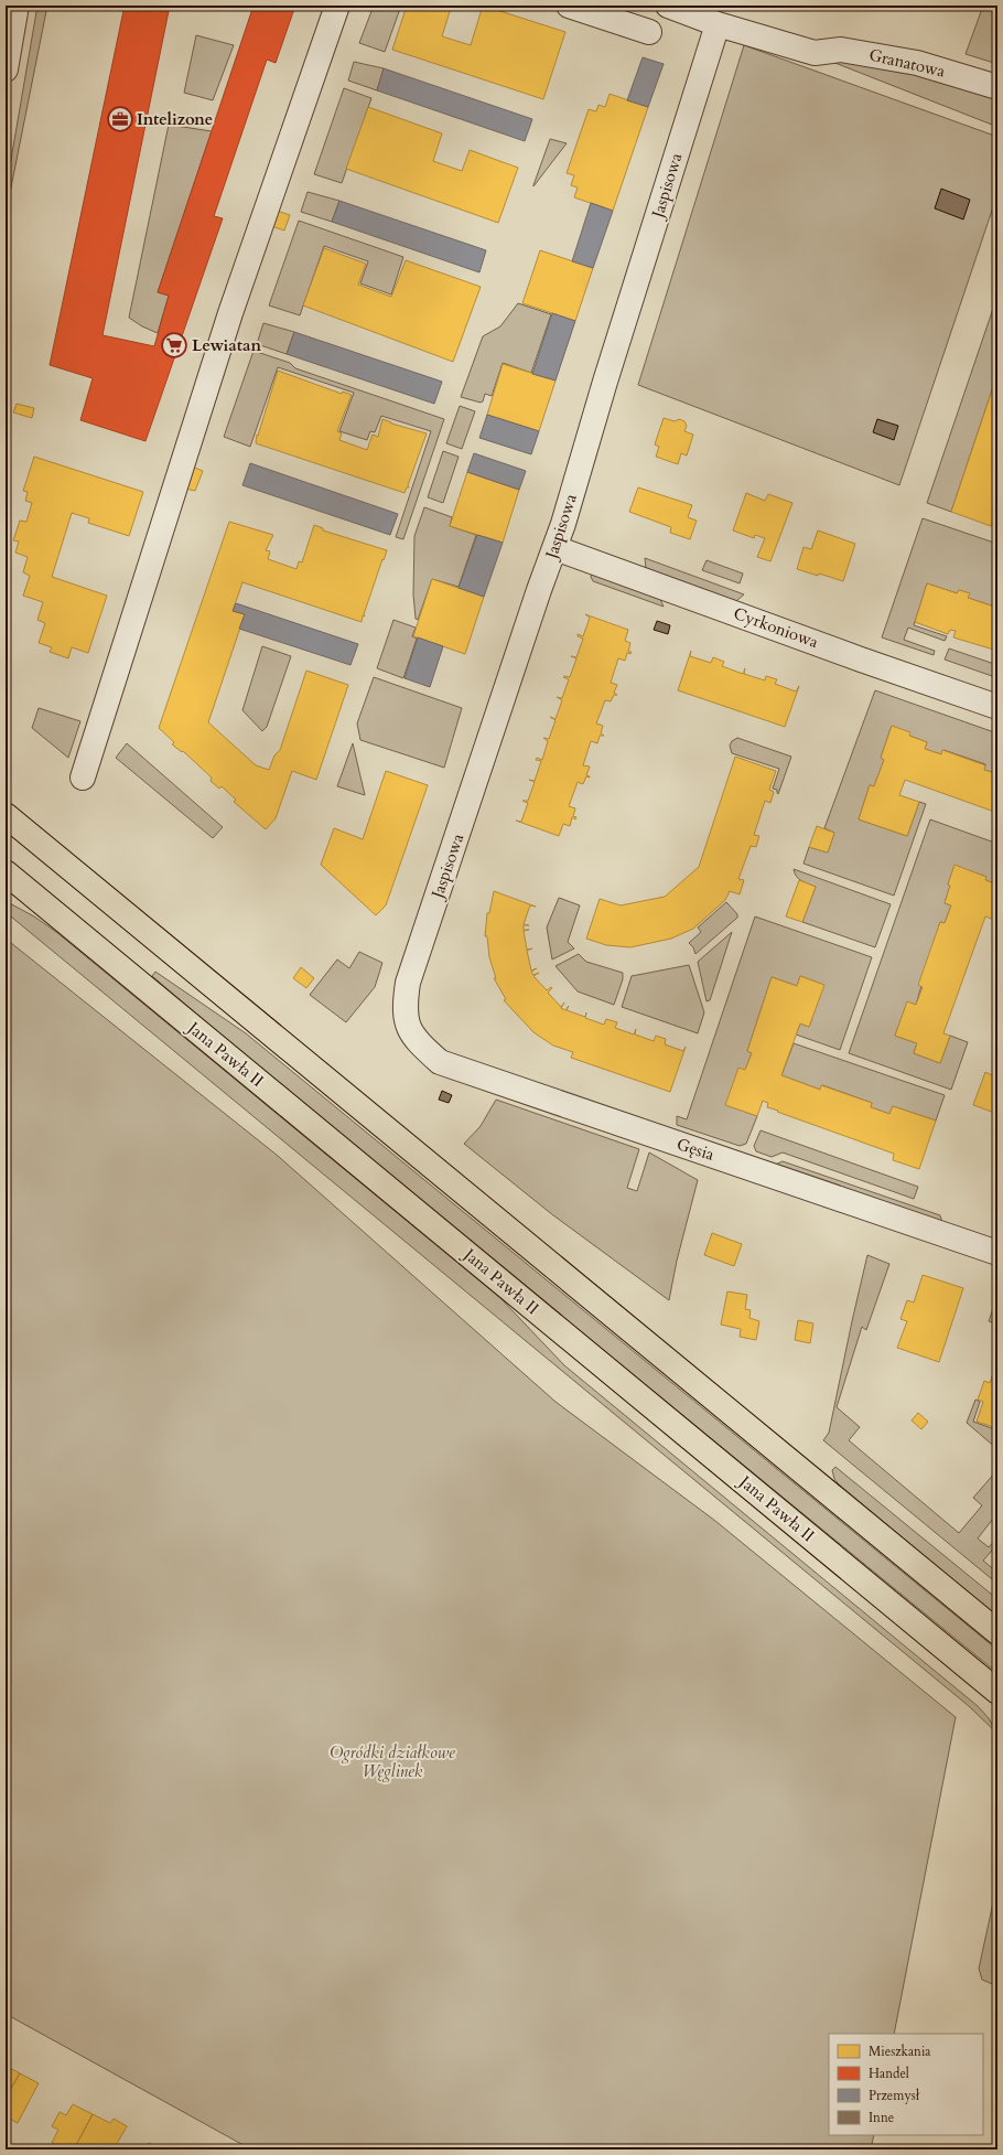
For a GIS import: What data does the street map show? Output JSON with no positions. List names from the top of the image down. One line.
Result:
{"streets":{"main road":["Jana Pawła II"],"street":["Granatowa","Jaspisowa","Cyrkoniowa","Gęsia"]},"crossings":[["Granatowa","Jaspisowa"],["Jaspisowa","Cyrkoniowa"],["Jaspisowa","Gęsia"]],"parks":["Ogródki działkowe Węglinek"],"places":{"office":["Intelizone"],"supermarket":["Lewiatan"]},"legend":["Mieszkania","Handel","Przemysł","Inne"]}
